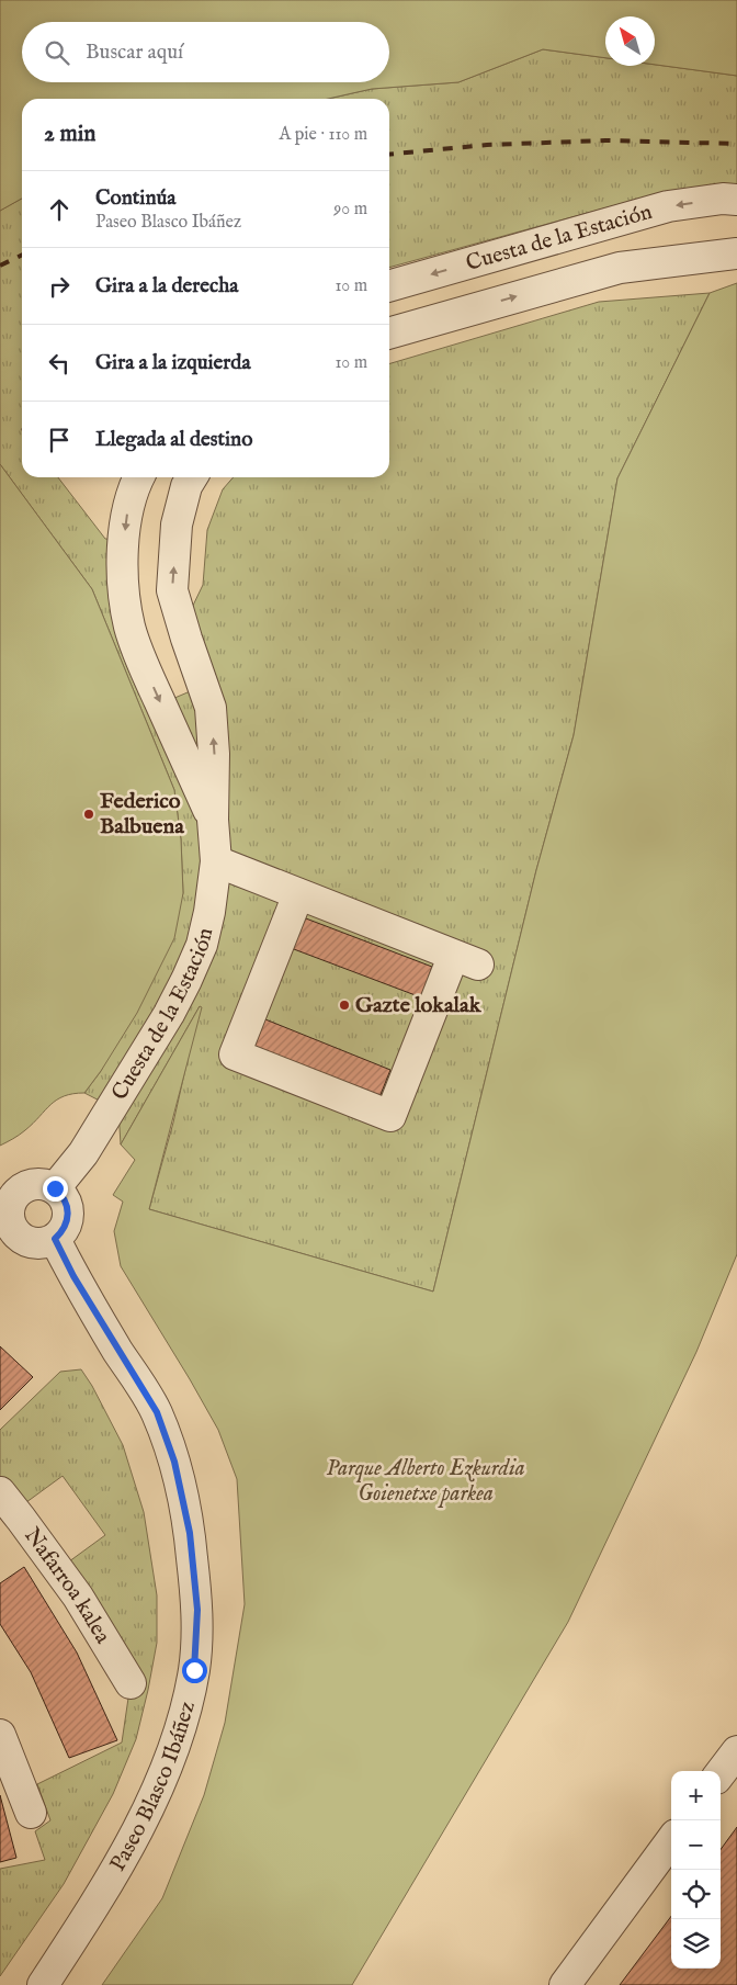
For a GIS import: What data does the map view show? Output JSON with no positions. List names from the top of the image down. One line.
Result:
{"streets":{"street":["Cuesta de la Estación","Nafarroa kalea","Paseo Blasco Ibáñez"]},"crossings":[["Cuesta de la Estación","Paseo Blasco Ibáñez"]],"parks":["Parque Alberto Ezkurdia Goienetxe parkea"],"places":["Federico Balbuena","Gazte lokalak"],"north":"top left","page":{"search":"Buscar aquí","heading":["2 min","A pie · 110 m"],"list":[["Continúa","Paseo Blasco Ibáñez","90 m"],["Gira a la derecha","10 m"],["Gira a la izquierda","10 m"],"Llegada al destino"],"map_buttons":["+","−"]}}
